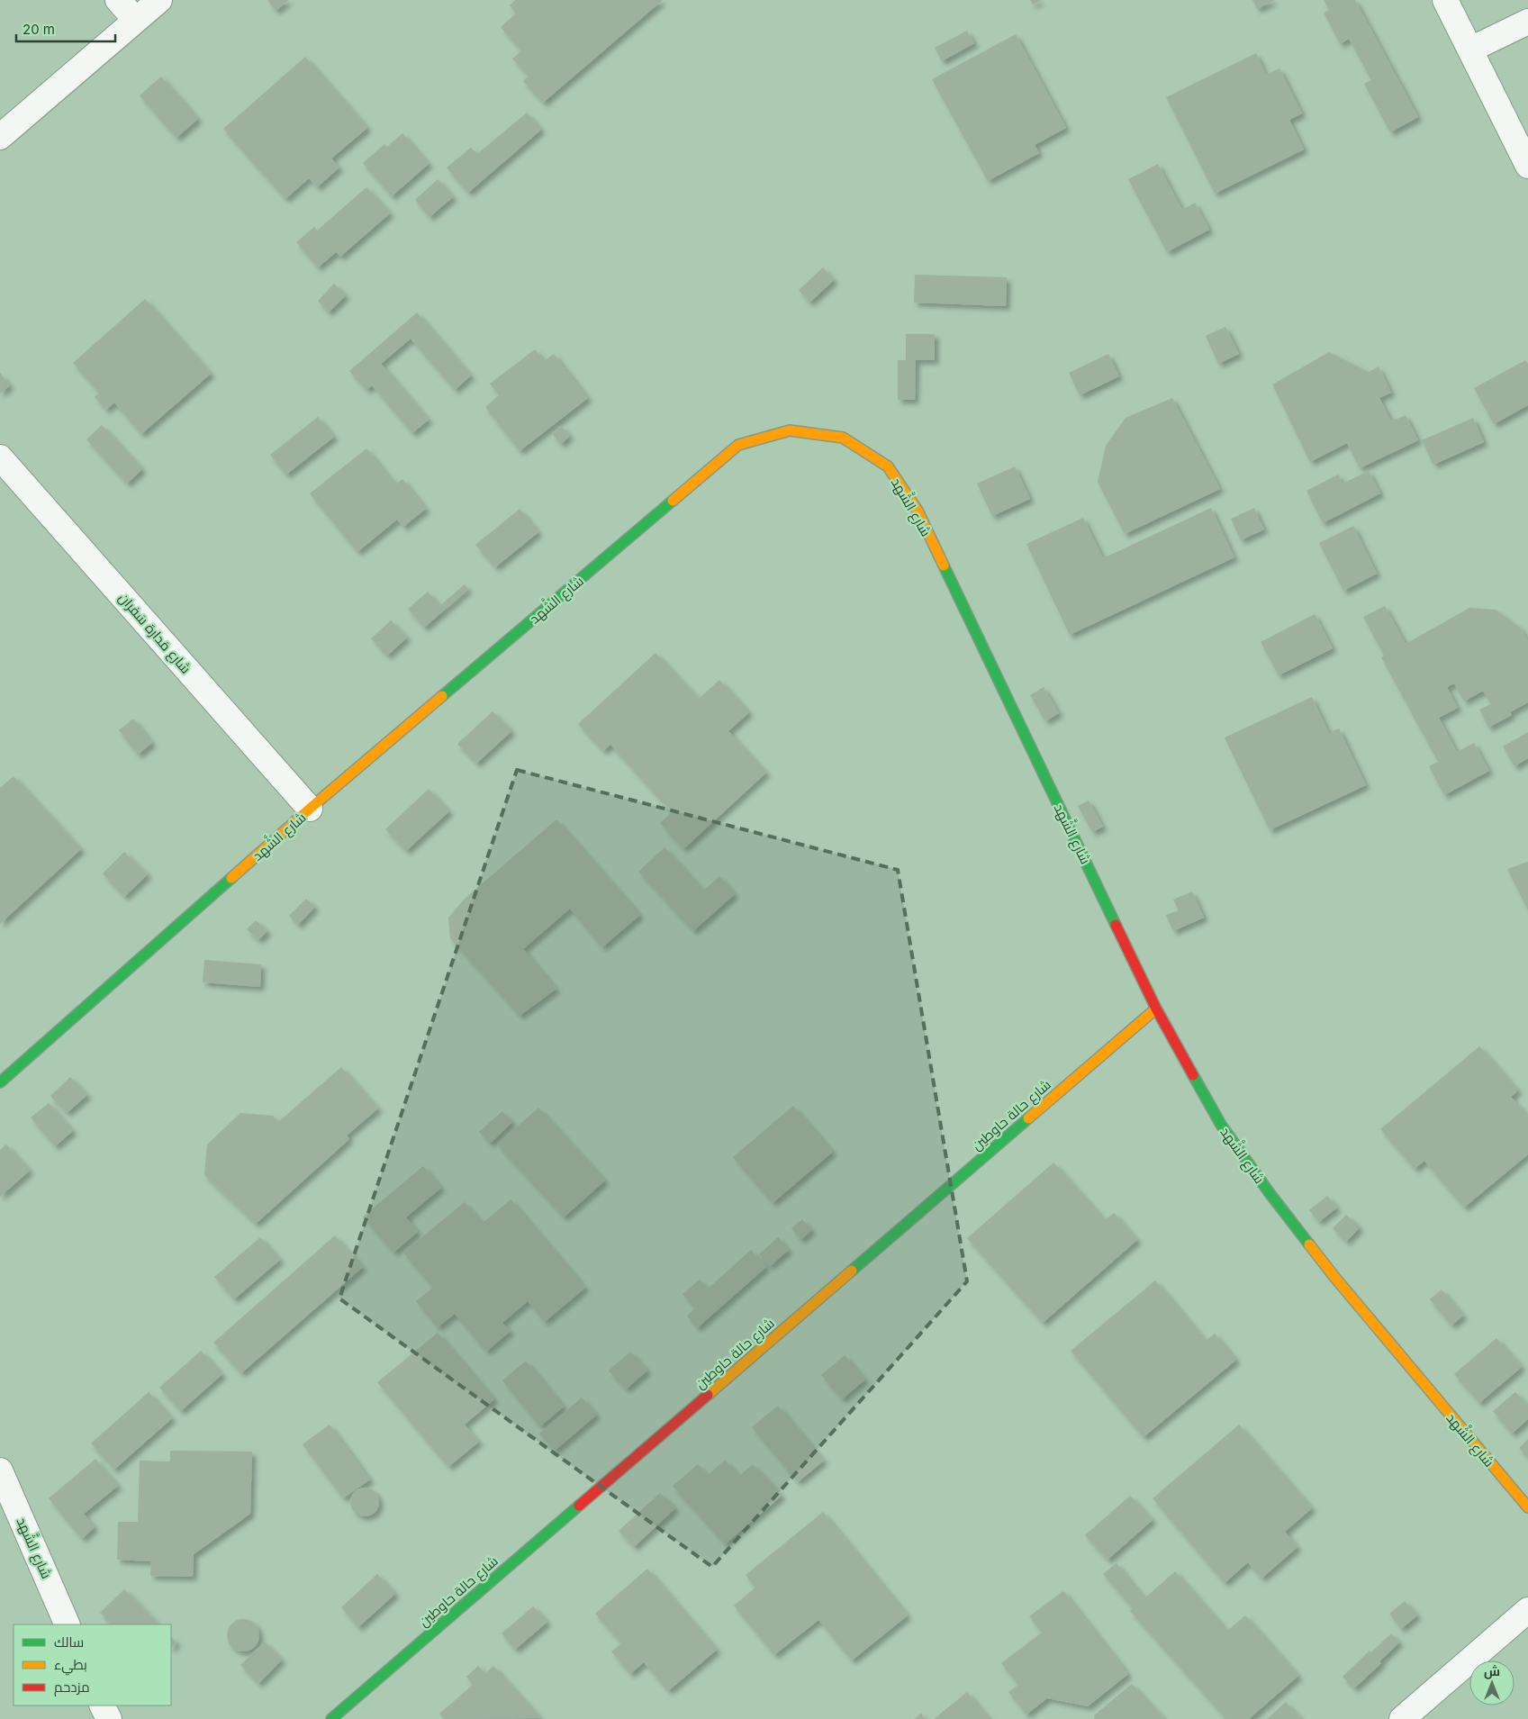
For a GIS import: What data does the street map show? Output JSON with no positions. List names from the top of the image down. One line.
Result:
{"streets":{"street":["شارع الشَّهد","شارع مَدارة سَفران","شارع حالة حاوطين"]},"crossings":[["شارع الشَّهد","شارع مَدارة سَفران"],["شارع الشَّهد","شارع حالة حاوطين"]],"legend":["سالك","بطيء","مزدحم"],"scale_bar":"20 m","north":"top"}
